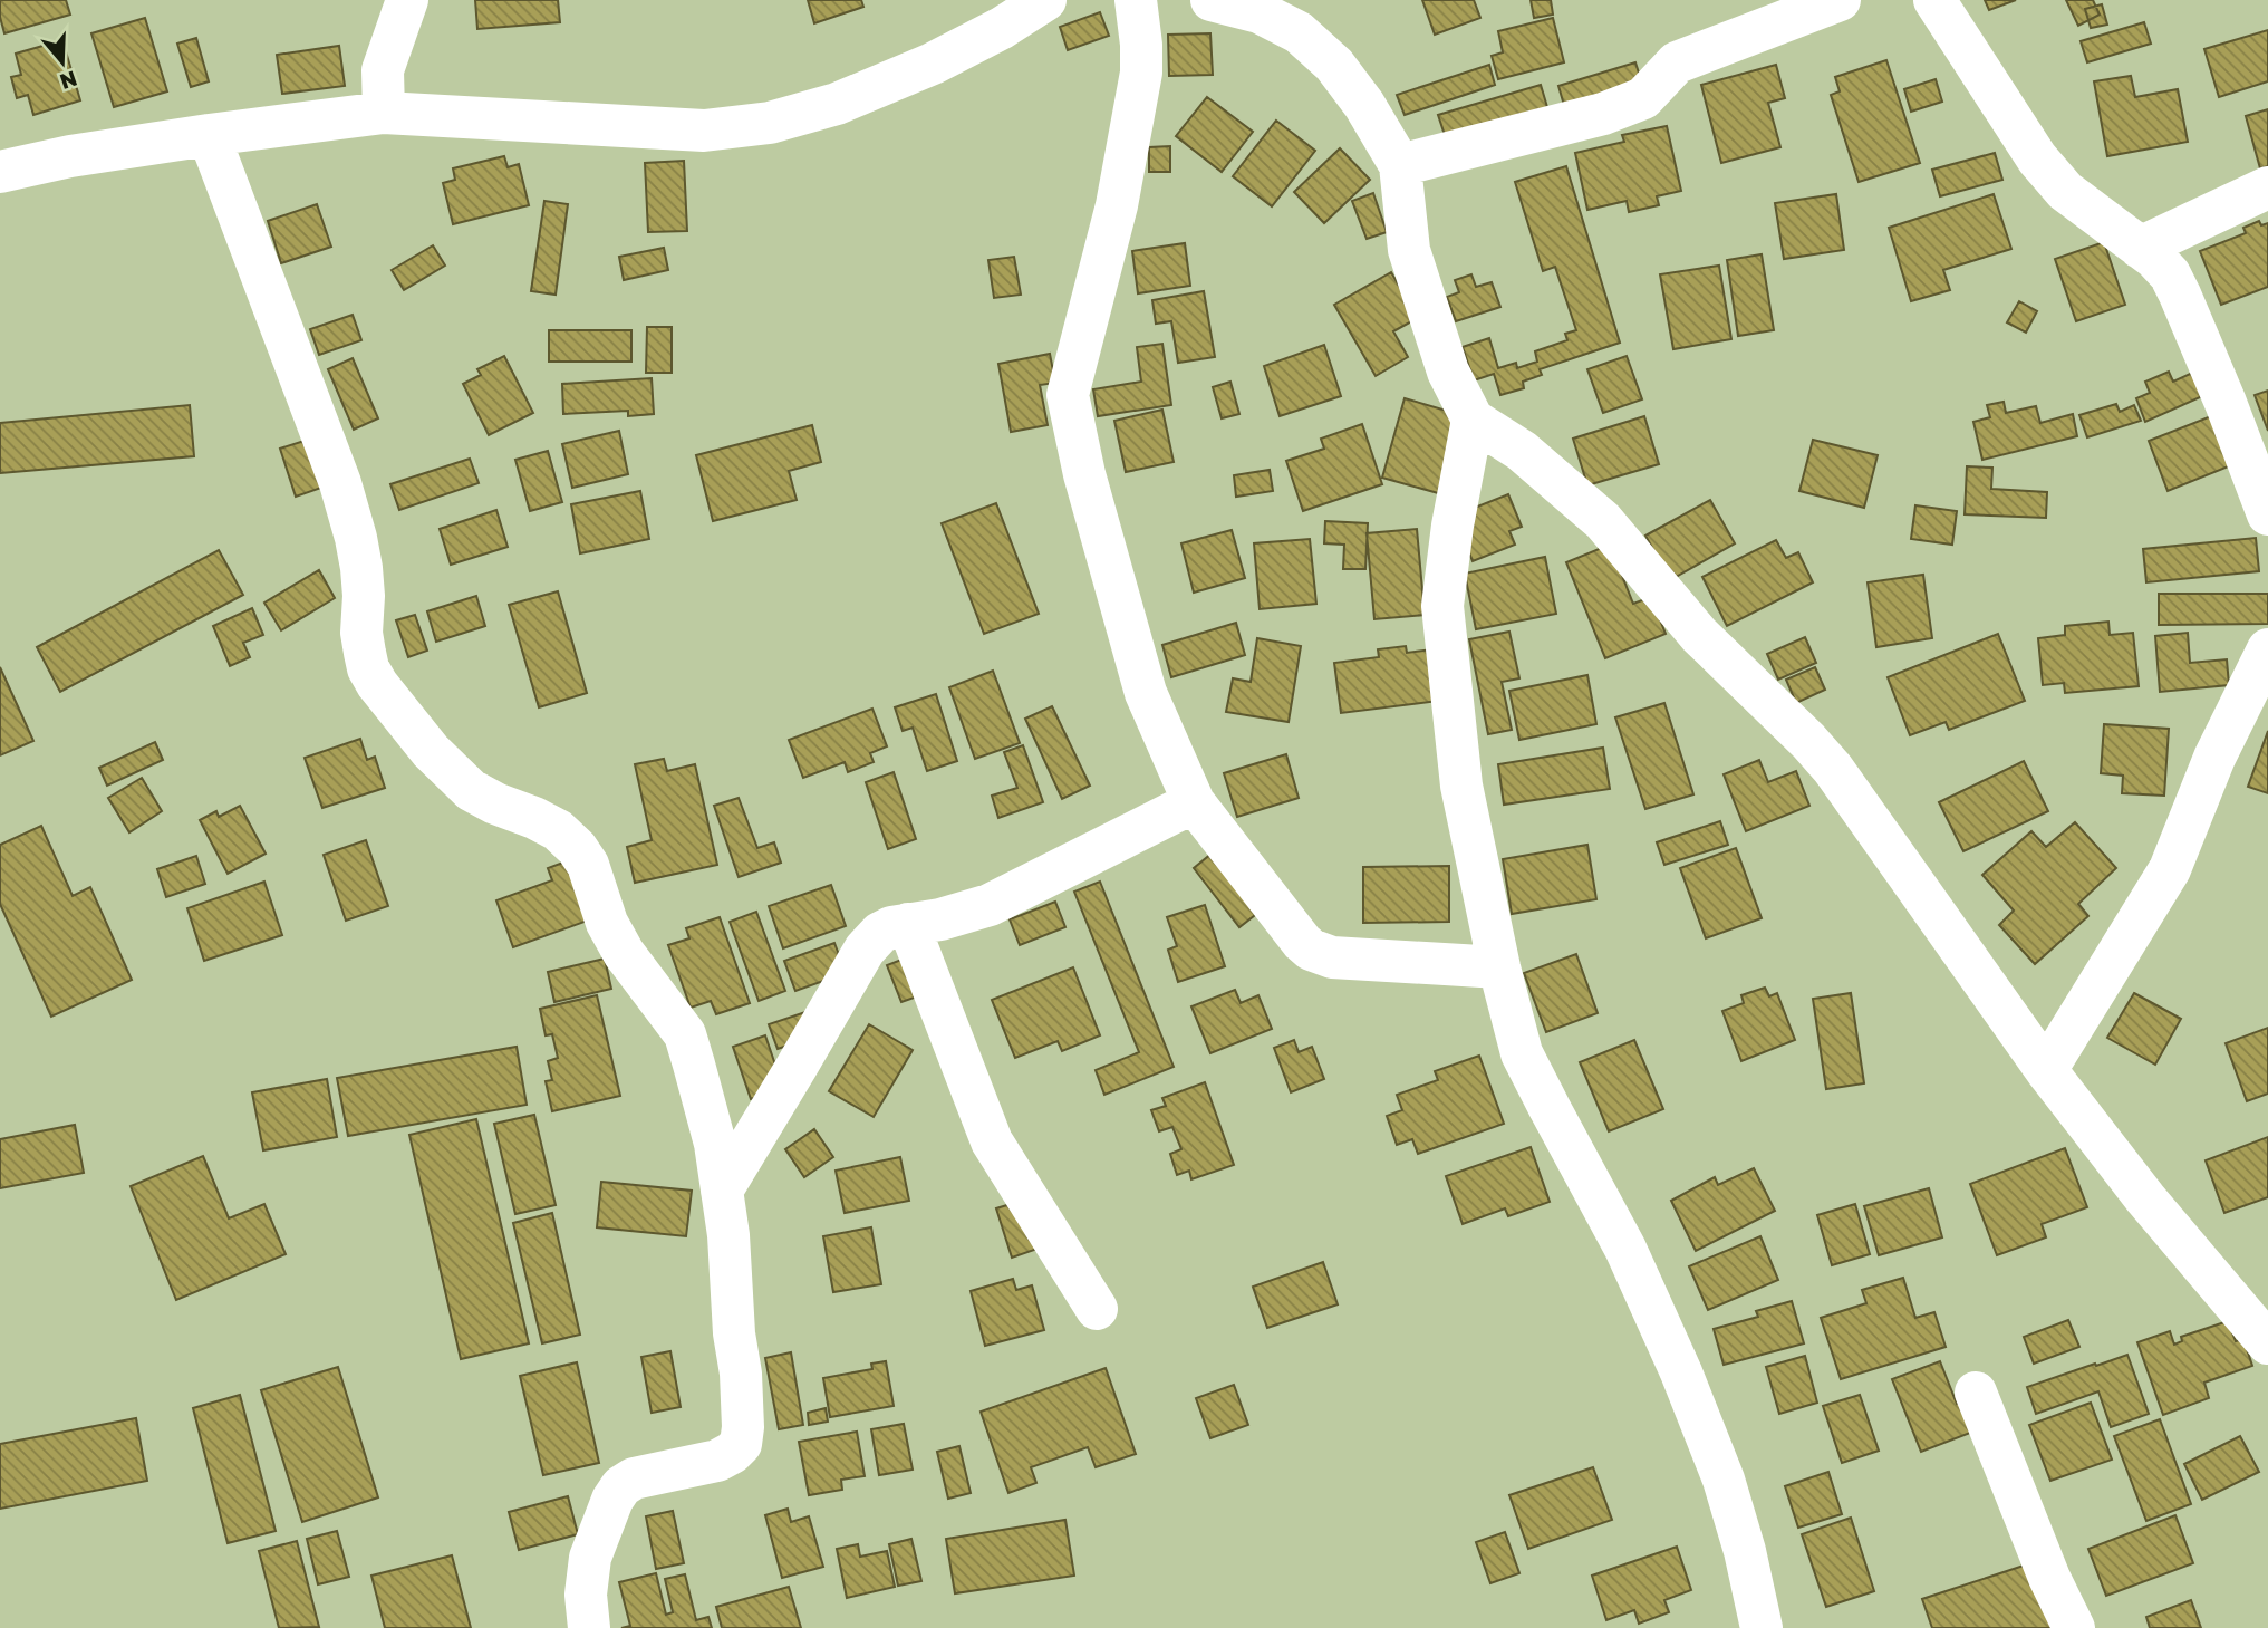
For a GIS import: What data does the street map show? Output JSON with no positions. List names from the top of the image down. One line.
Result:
{"north":"bottom"}
